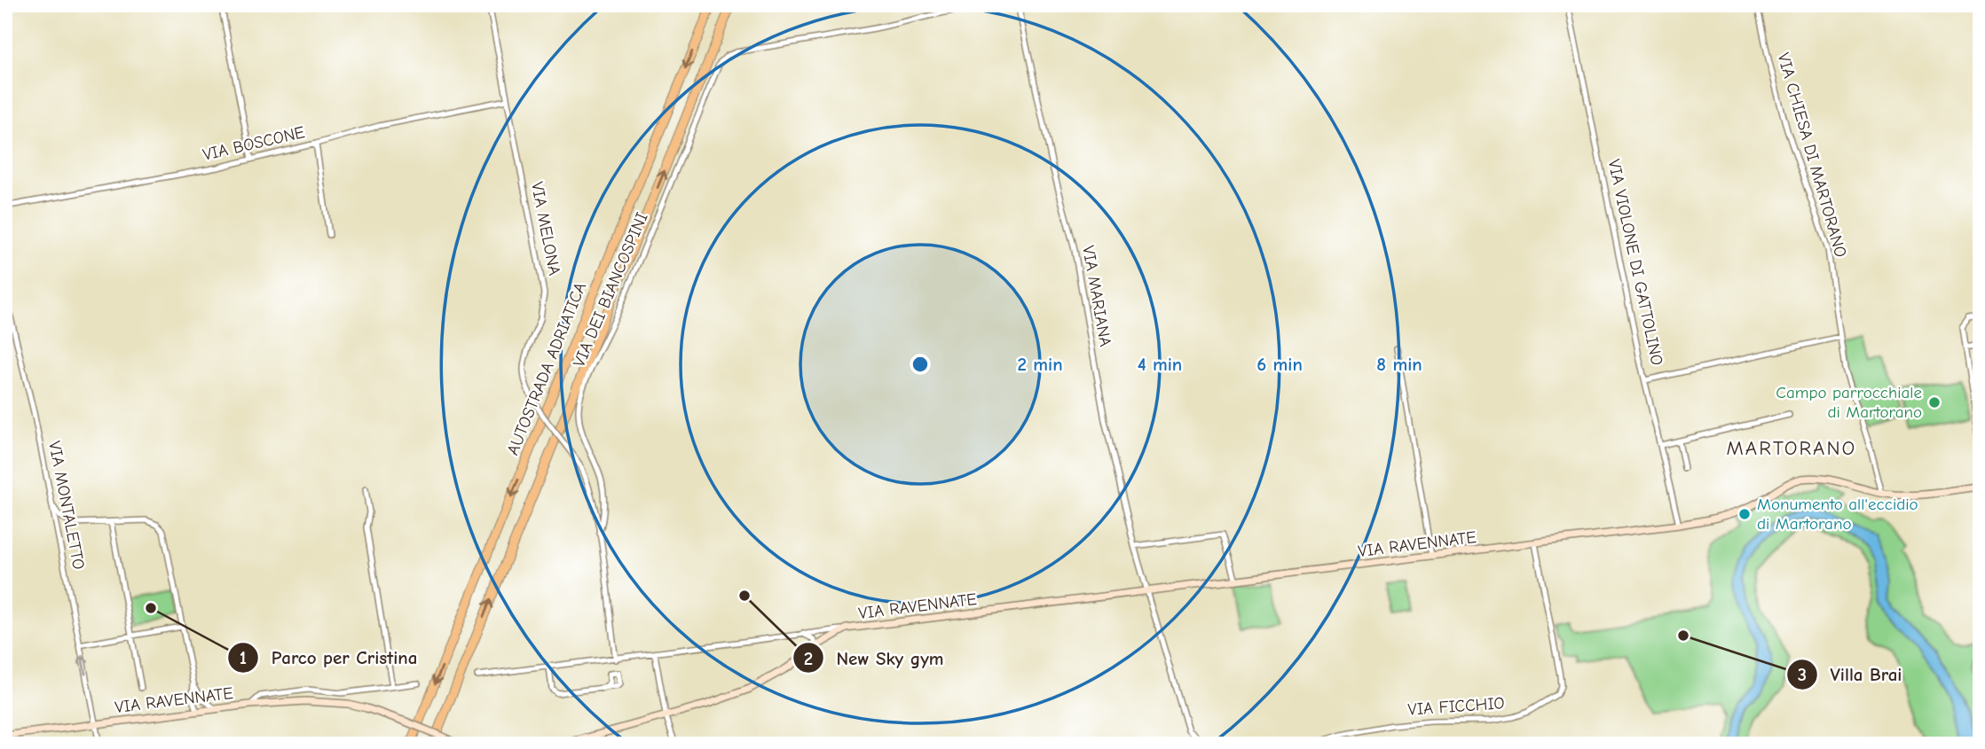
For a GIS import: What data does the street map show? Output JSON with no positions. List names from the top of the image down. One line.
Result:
{"streets":{"highway":["AUTOSTRADA ADRIATICA"],"main road":["VIA RAVENNATE"],"street":["VIA BOSCONE","VIA CHIESA DI MARTORANO","VIA MELONA","VIA VIOLONE DI GATTOLINO","VIA DEI BIANCOSPINI","VIA MARIANA","VIA MONTALETTO","VIA FICCHIO"]},"crossings":[["VIA BOSCONE","VIA MELONA"],["VIA CHIESA DI MARTORANO","VIA RAVENNATE"],["VIA MELONA","VIA DEI BIANCOSPINI"],["VIA MELONA","VIA RAVENNATE"],["VIA VIOLONE DI GATTOLINO","VIA RAVENNATE"],["VIA MARIANA","VIA RAVENNATE"],["VIA MONTALETTO","VIA RAVENNATE"],["VIA RAVENNATE","VIA FICCHIO"]],"districts":["MARTORANO"],"places":["Campo parrocchiale di Martorano","Monumento all'eccidio di Martorano","New Sky gym","Parco per Cristina","Villa Brai"],"rings":["2 min","4 min","6 min","8 min"]}
